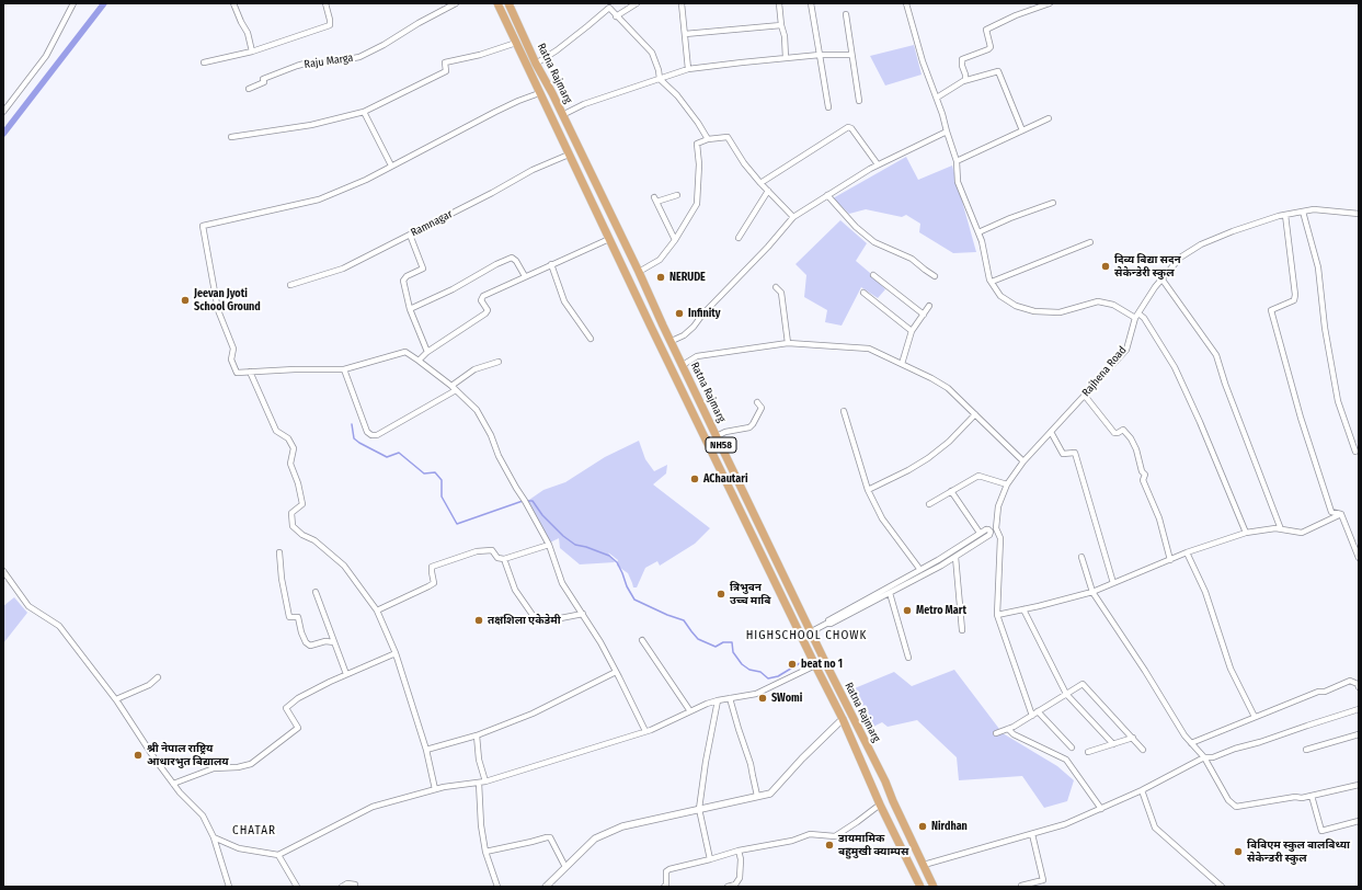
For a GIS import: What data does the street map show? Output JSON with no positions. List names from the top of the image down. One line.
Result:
{"streets":{"highway":["Ratna Rajmarg","NH58"],"street":["Raju Marga","Ramnagar","Rajhena Road"]},"crossings":[["Ratna Rajmarg","Ramnagar"]],"districts":["HIGHSCHOOL CHOWK","CHATAR"],"places":["दिव्य बिद्या सदन सेकेन्डेरी स्कुल","NERUDE","Jeevan Jyoti School Ground","Infinity","AChautari","त्रिभुवन उच्च माबि","Metro Mart","तक्षशिला एकेडेमी","beat no 1","SWomi","श्री नेपाल राष्ट्रिय आधारभुत बिद्यालय","Nirdhan","डायमामिक बहुमुखी क्याम्पस","बिबिएम स्कुल बालबिध्या सेकेन्डरी स्कुल"]}
